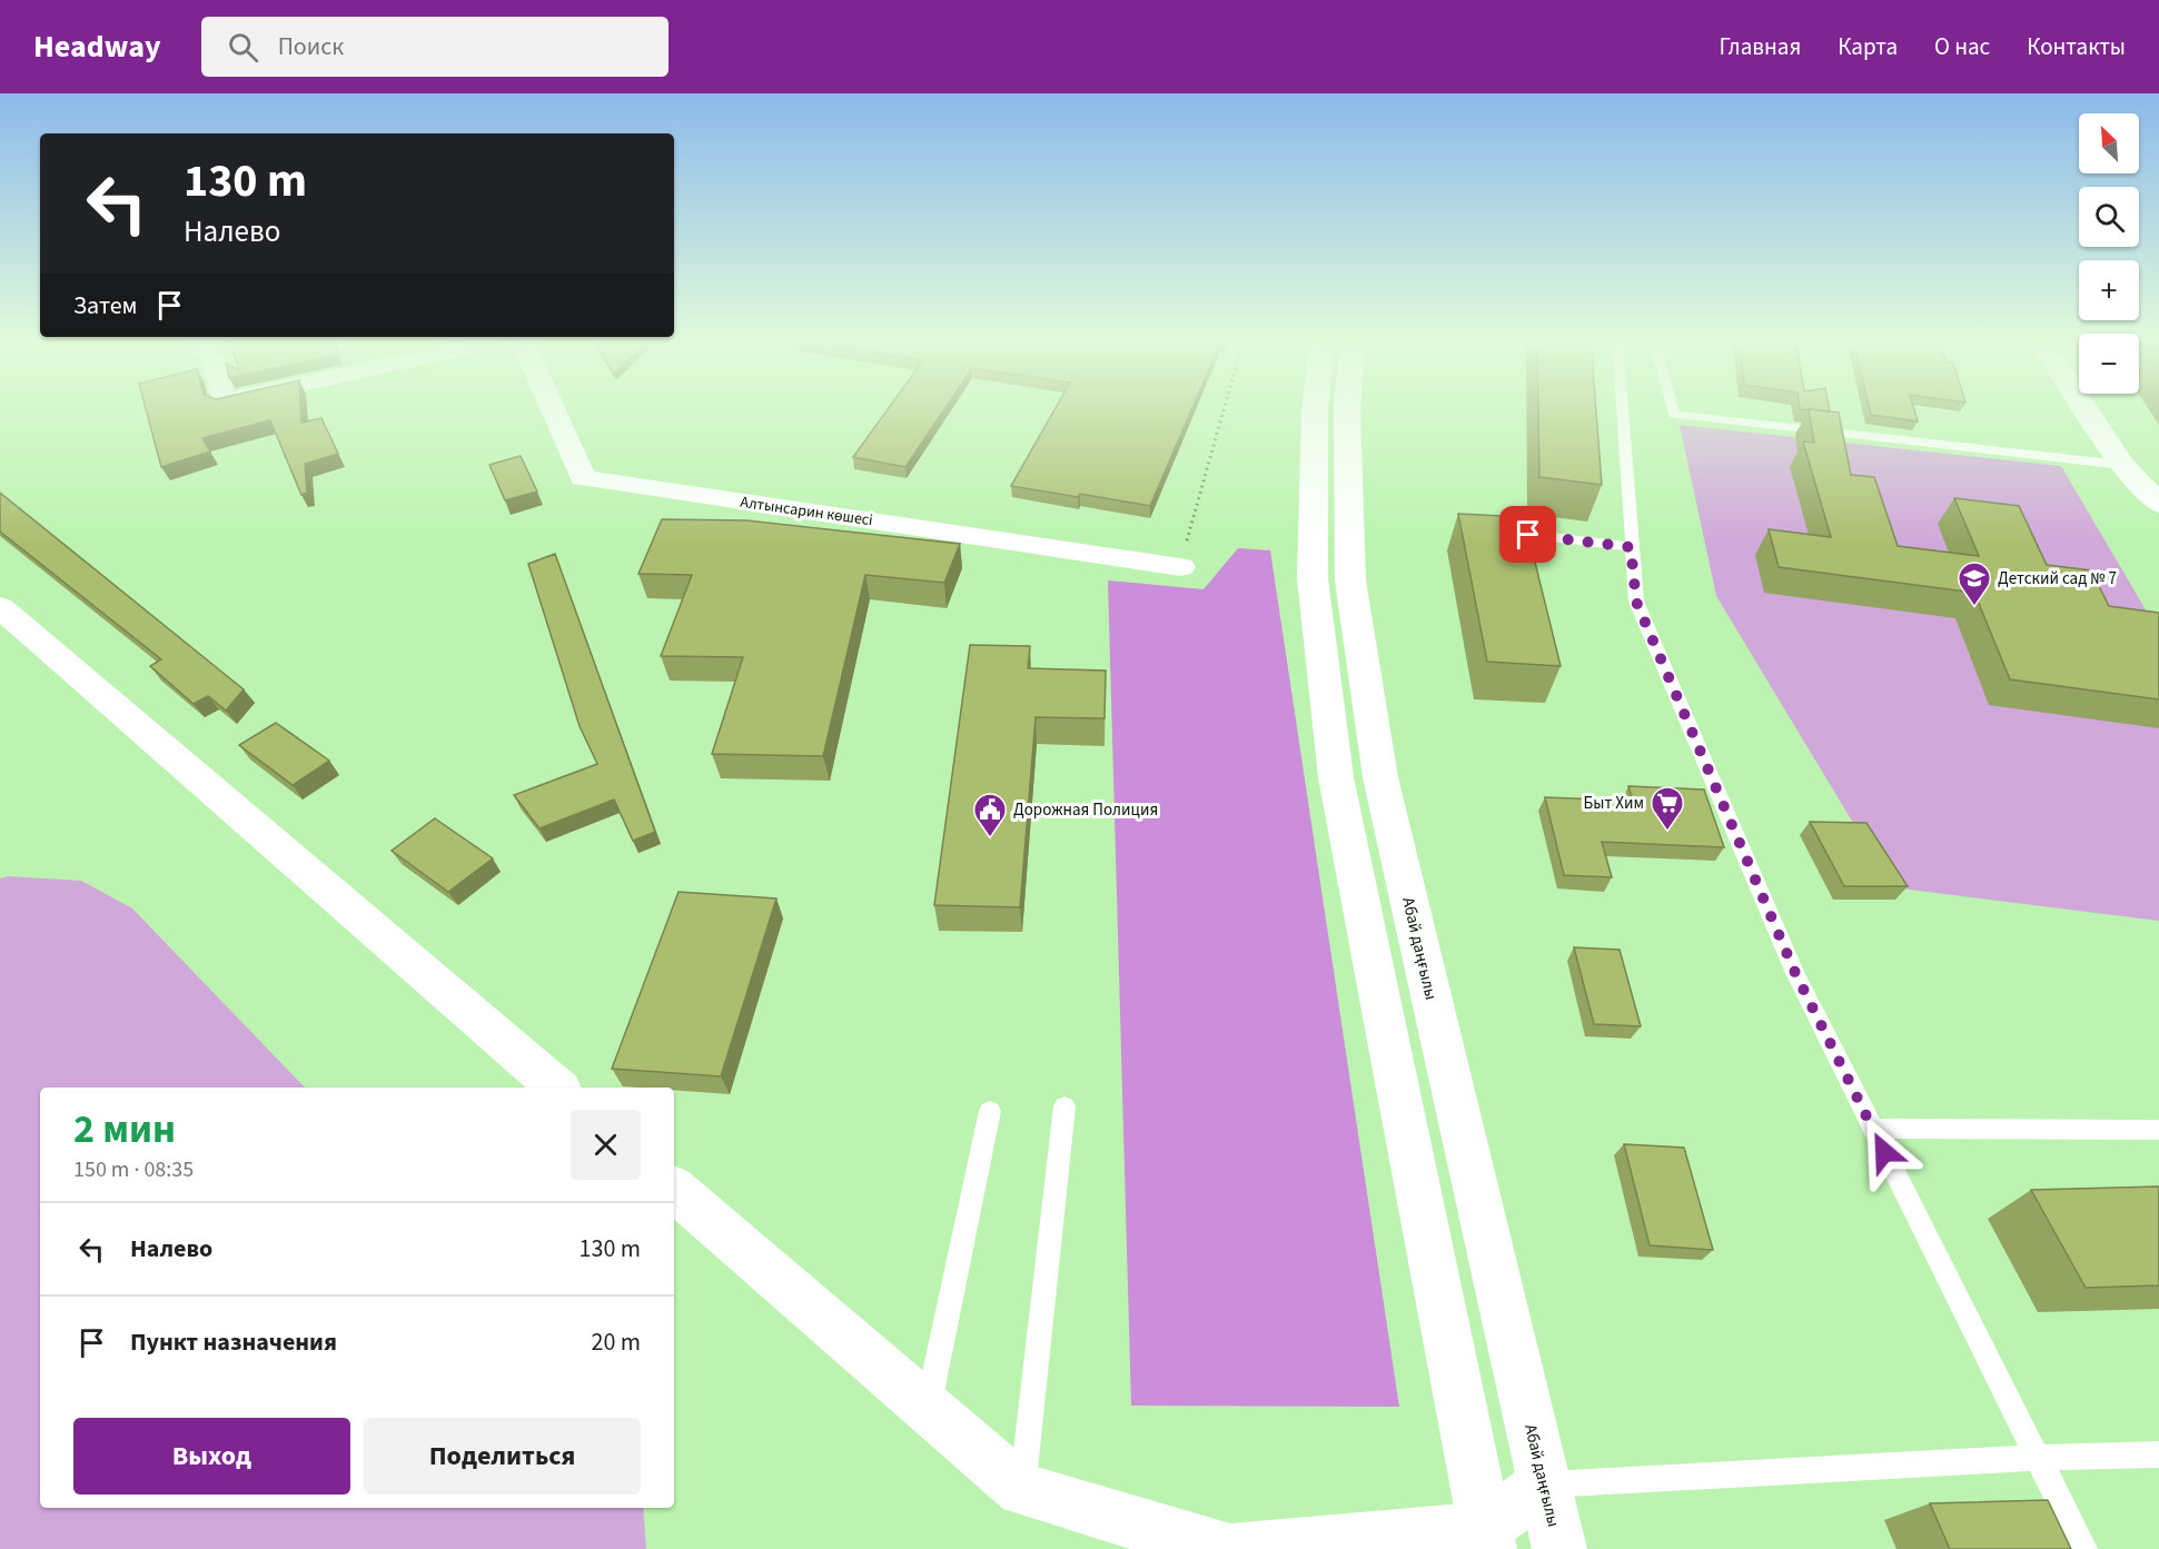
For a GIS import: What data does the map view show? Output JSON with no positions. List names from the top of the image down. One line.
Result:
{"streets":{"street":["Алтынсарин көшесі","Абай даңғылы"]},"places":{"school or university":["Детский сад № 7"],"supermarket":["Быт Хим"],"public building":["Дорожная Полиция"]},"north":"top left","page":{"header":"Headway","search":"Поиск","nav":["Главная","Карта","О нас","Контакты"],"map_buttons":["+","−"],"turn":["130 m","Налево"],"then":"Затем","heading":["2 мин","150 m · 08:35"],"list":[{"name":"Налево","value":"130 m"},{"name":"Пункт назначения","value":"20 m"}],"buttons":["Выход","Поделиться"]}}
